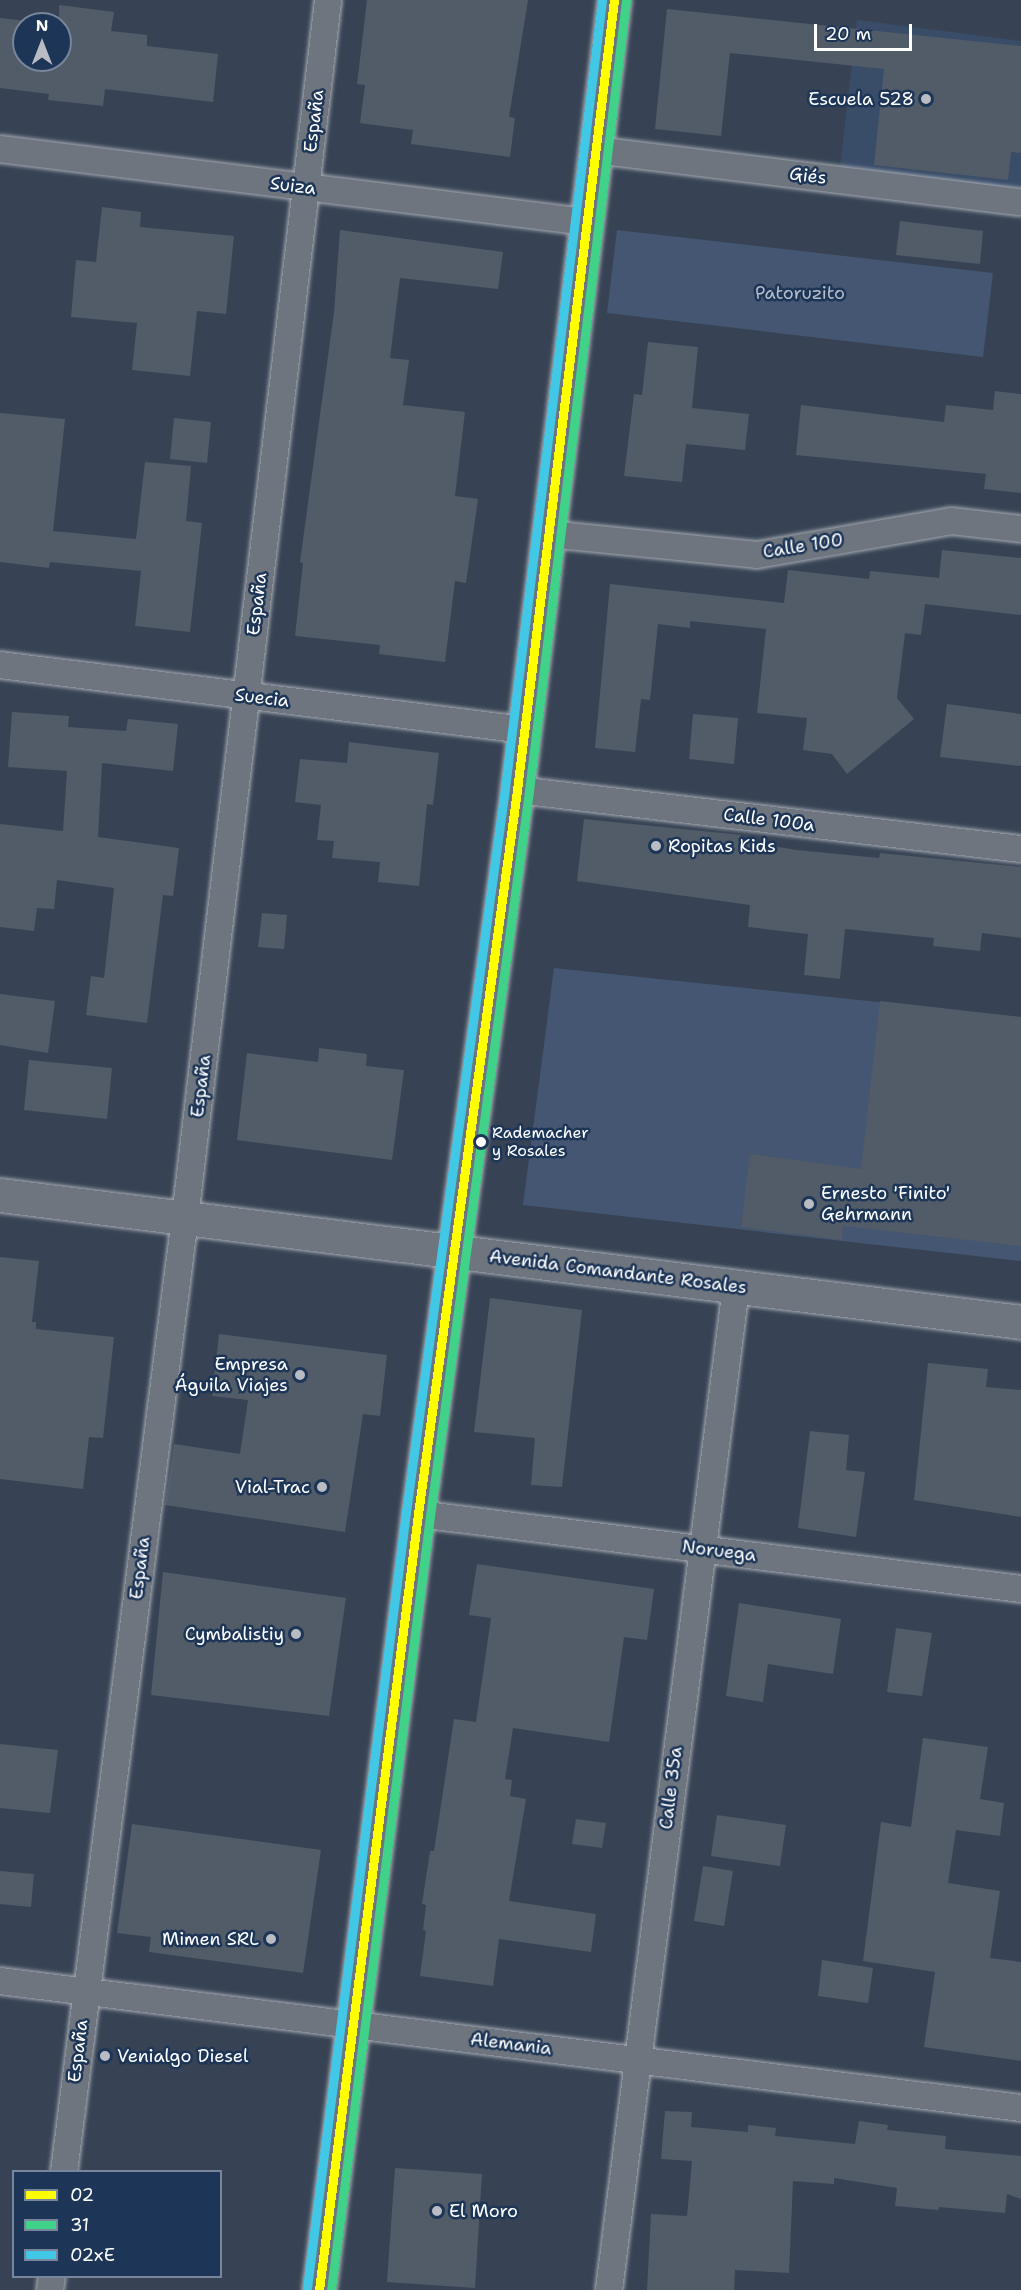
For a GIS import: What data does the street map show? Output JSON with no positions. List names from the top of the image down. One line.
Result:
{"streets":{"main road":["Avenida Comandante Rosales"],"street":["España","Giés","Suiza","Calle 100","Suecia","Calle 100a","Noruega","Calle 35a","Alemania"]},"crossings":[["España","Suiza"],["España","Suecia"],["España","Avenida Comandante Rosales"],["España","Alemania"],["Avenida Comandante Rosales","Calle 35a"],["Noruega","Calle 35a"],["Calle 35a","Alemania"]],"parks":["Patoruzito"],"places":["Escuela 528","Ropitas Kids","Rademacher y Rosales","Ernesto 'Finito' Gehrmann","Empresa Águila Viajes","Vial-Trac","Cymbalistiy","Mimen SRL","Venialgo Diesel","El Moro"],"lines":["transit line 02","transit line 02xE","transit line 31"],"legend":["02","31","02xE"],"scale_bar":"20 m","north":"top"}
